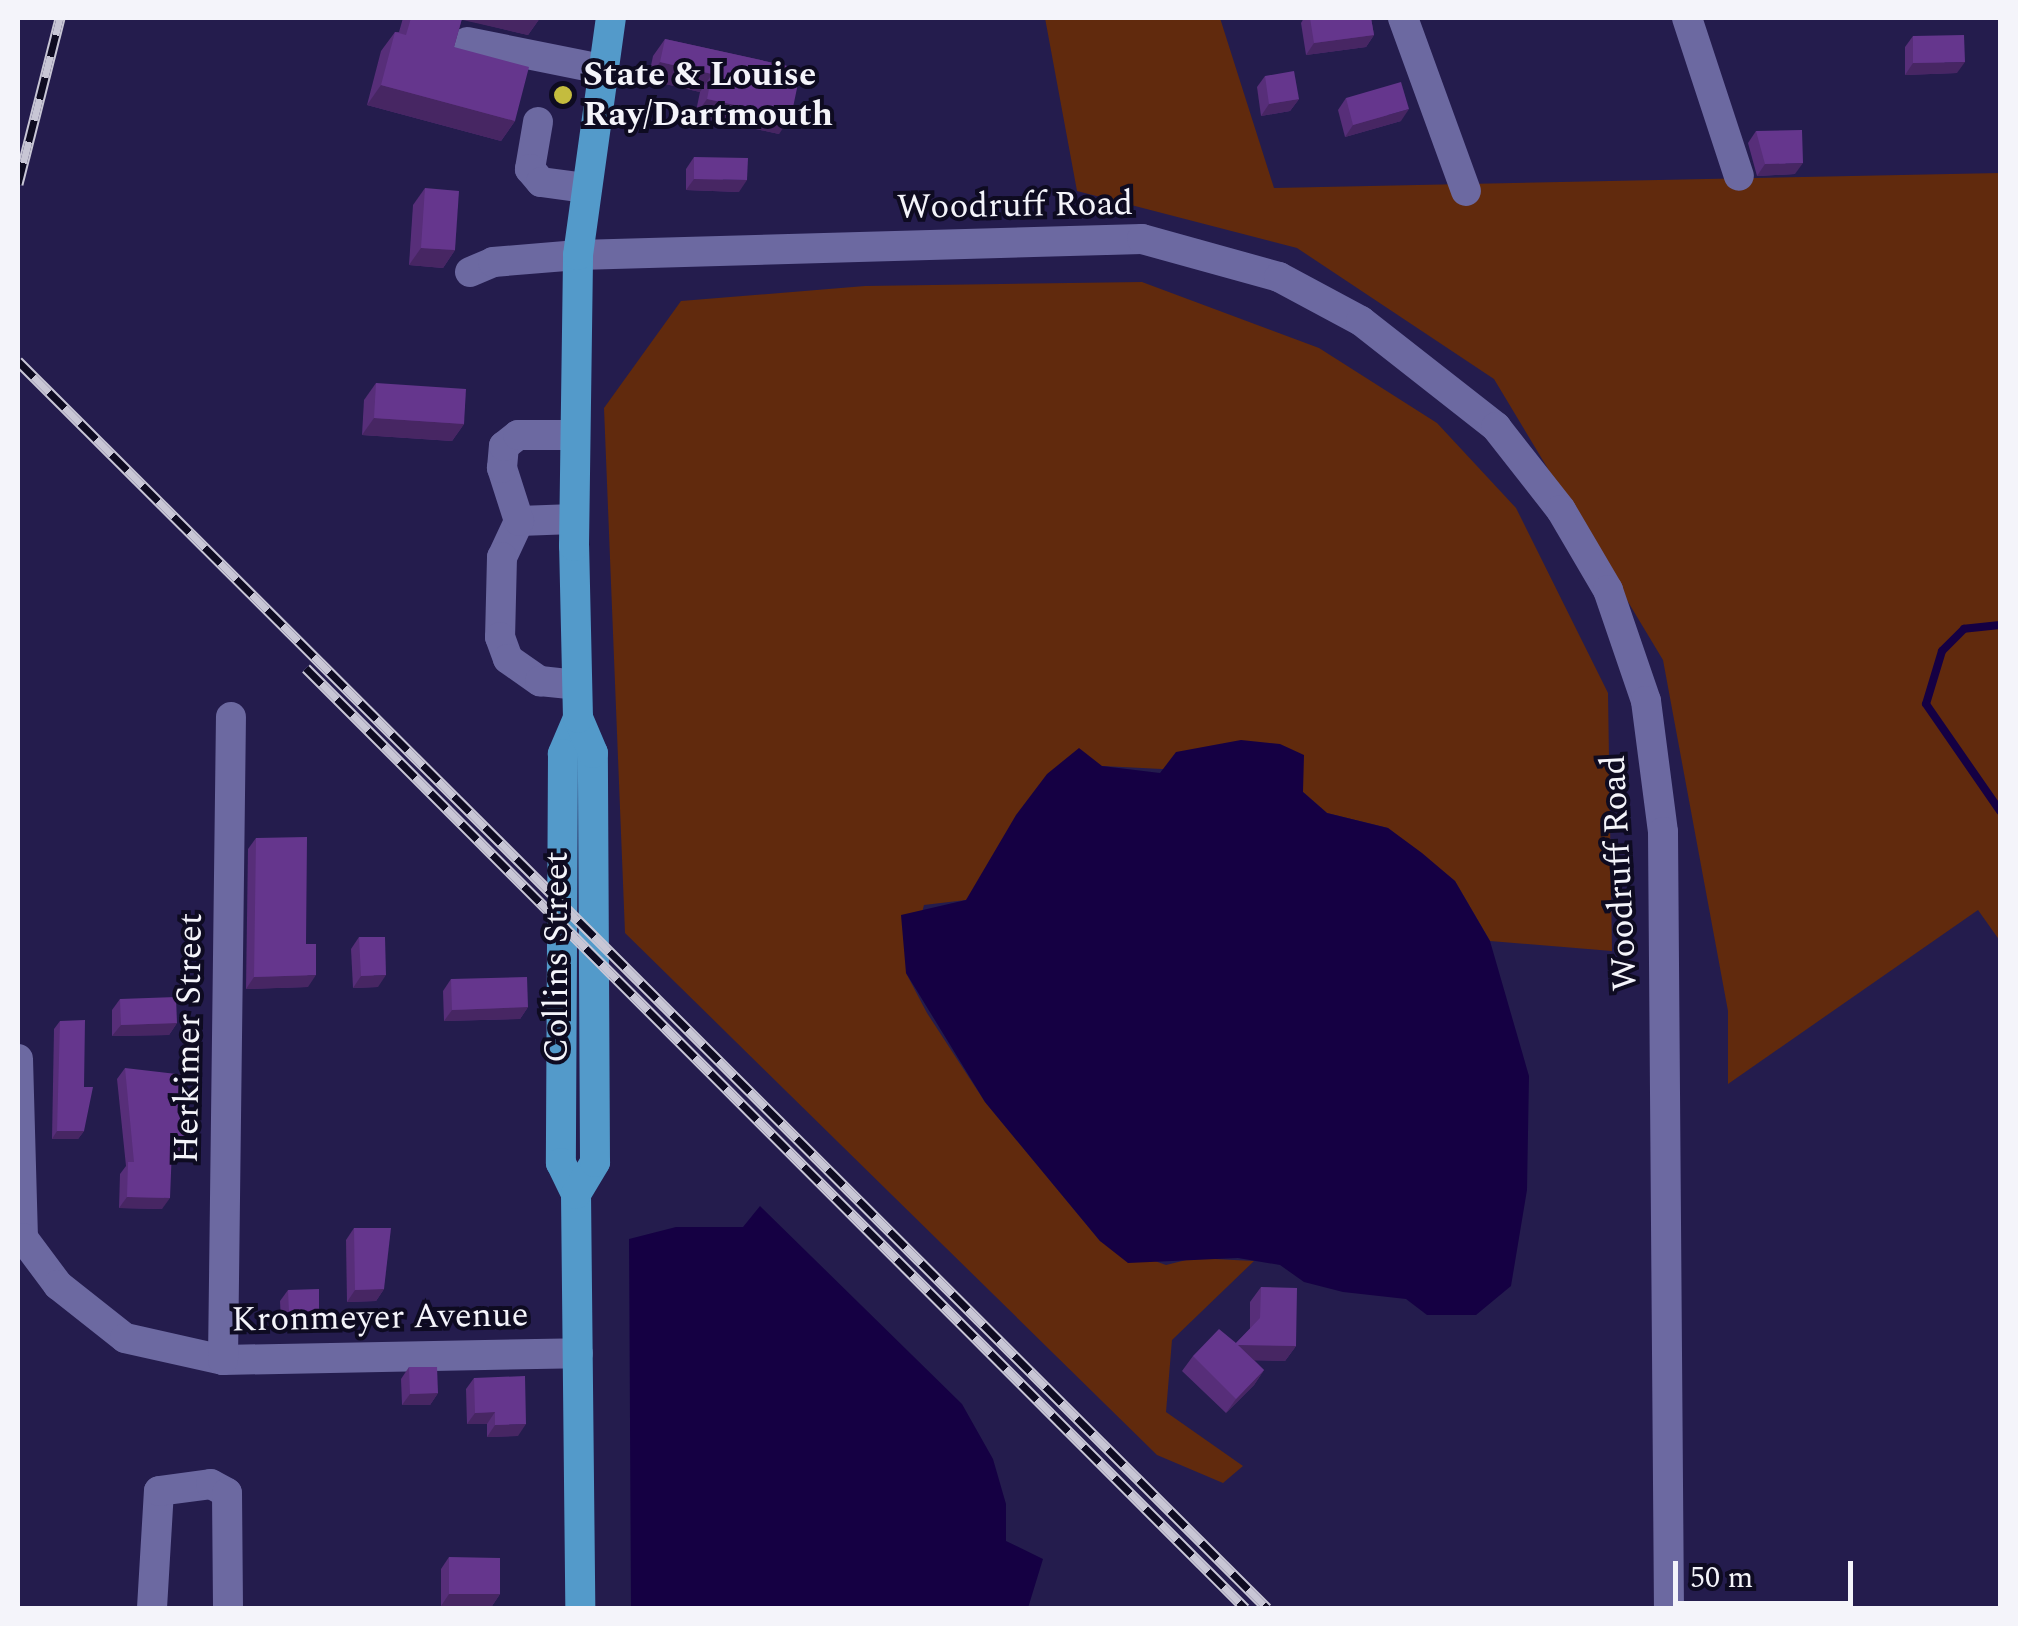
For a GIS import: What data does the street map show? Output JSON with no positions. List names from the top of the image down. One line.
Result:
{"streets":{"main road":["Collins Street"],"street":["Woodruff Road","Herkimer Street","Kronmeyer Avenue"]},"crossings":[["Woodruff Road","Collins Street"],["Collins Street","Kronmeyer Avenue"],["Herkimer Street","Kronmeyer Avenue"]],"places":["State & Louise Ray/Dartmouth"],"scale_bar":"50 m"}
